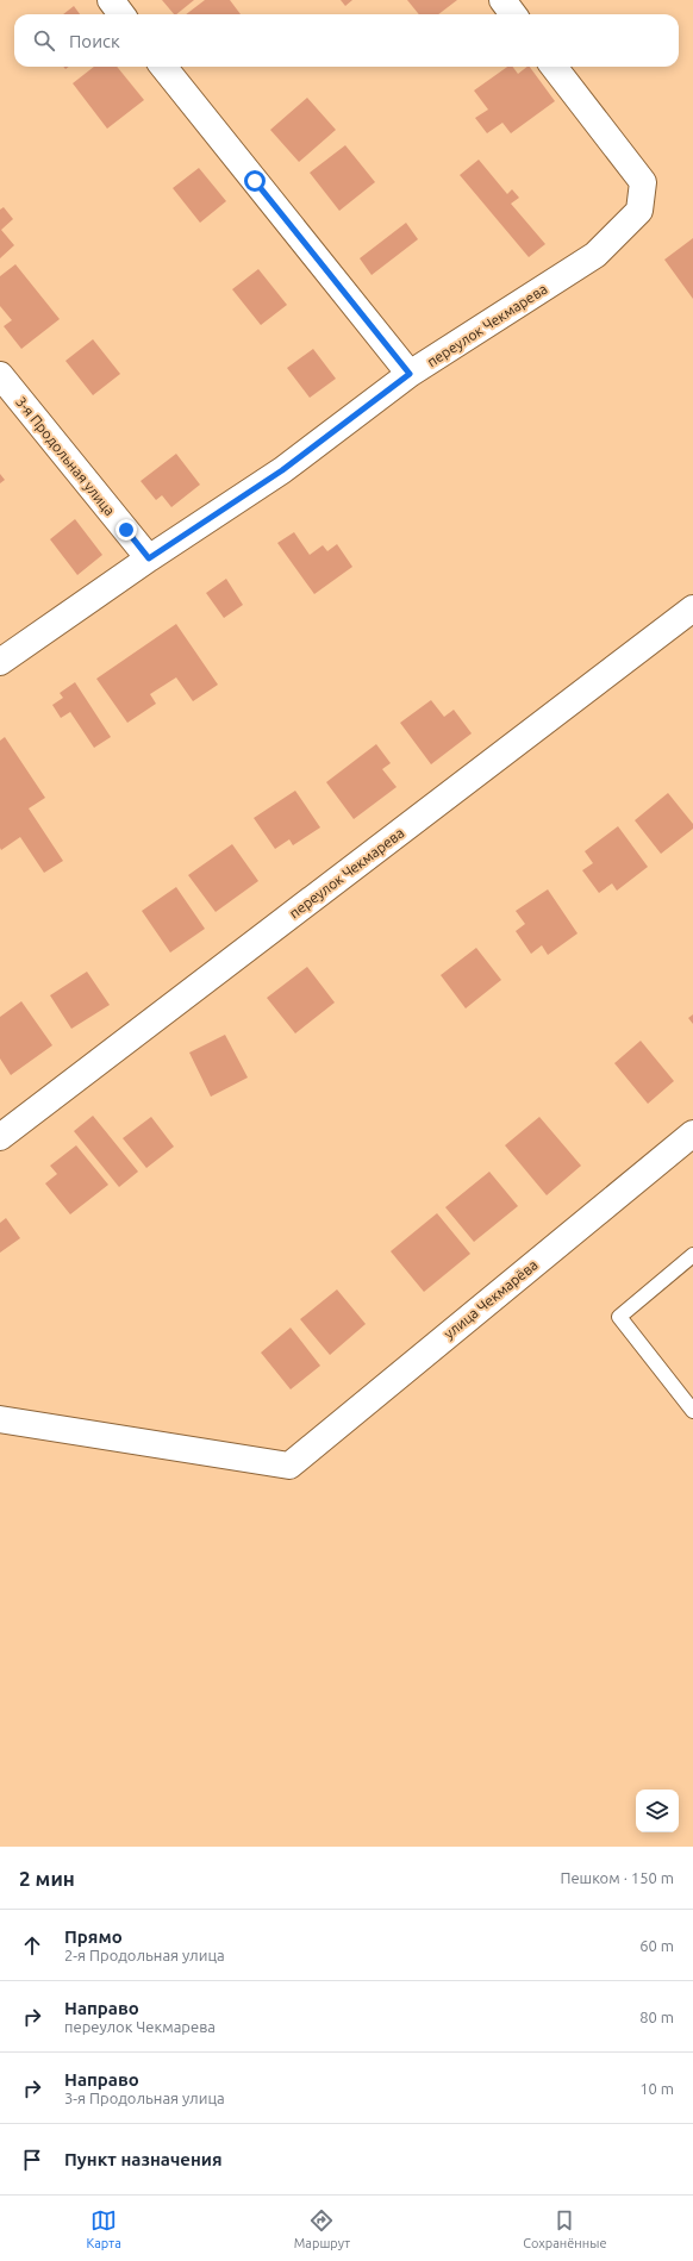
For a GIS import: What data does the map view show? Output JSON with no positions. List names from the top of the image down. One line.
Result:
{"streets":{"street":["переулок Чекмарева","3-я Продольная улица","улица Чекмарёва"]},"crossings":[["переулок Чекмарева","3-я Продольная улица"]],"page":{"search":"Поиск","heading":["2 мин","Пешком · 150 m"],"list":[["Прямо","2-я Продольная улица","60 m"],["Направо","переулок Чекмарева","80 m"],["Направо","3-я Продольная улица","10 m"],"Пункт назначения"],"nav":["Карта","Маршрут","Сохранённые"]}}
